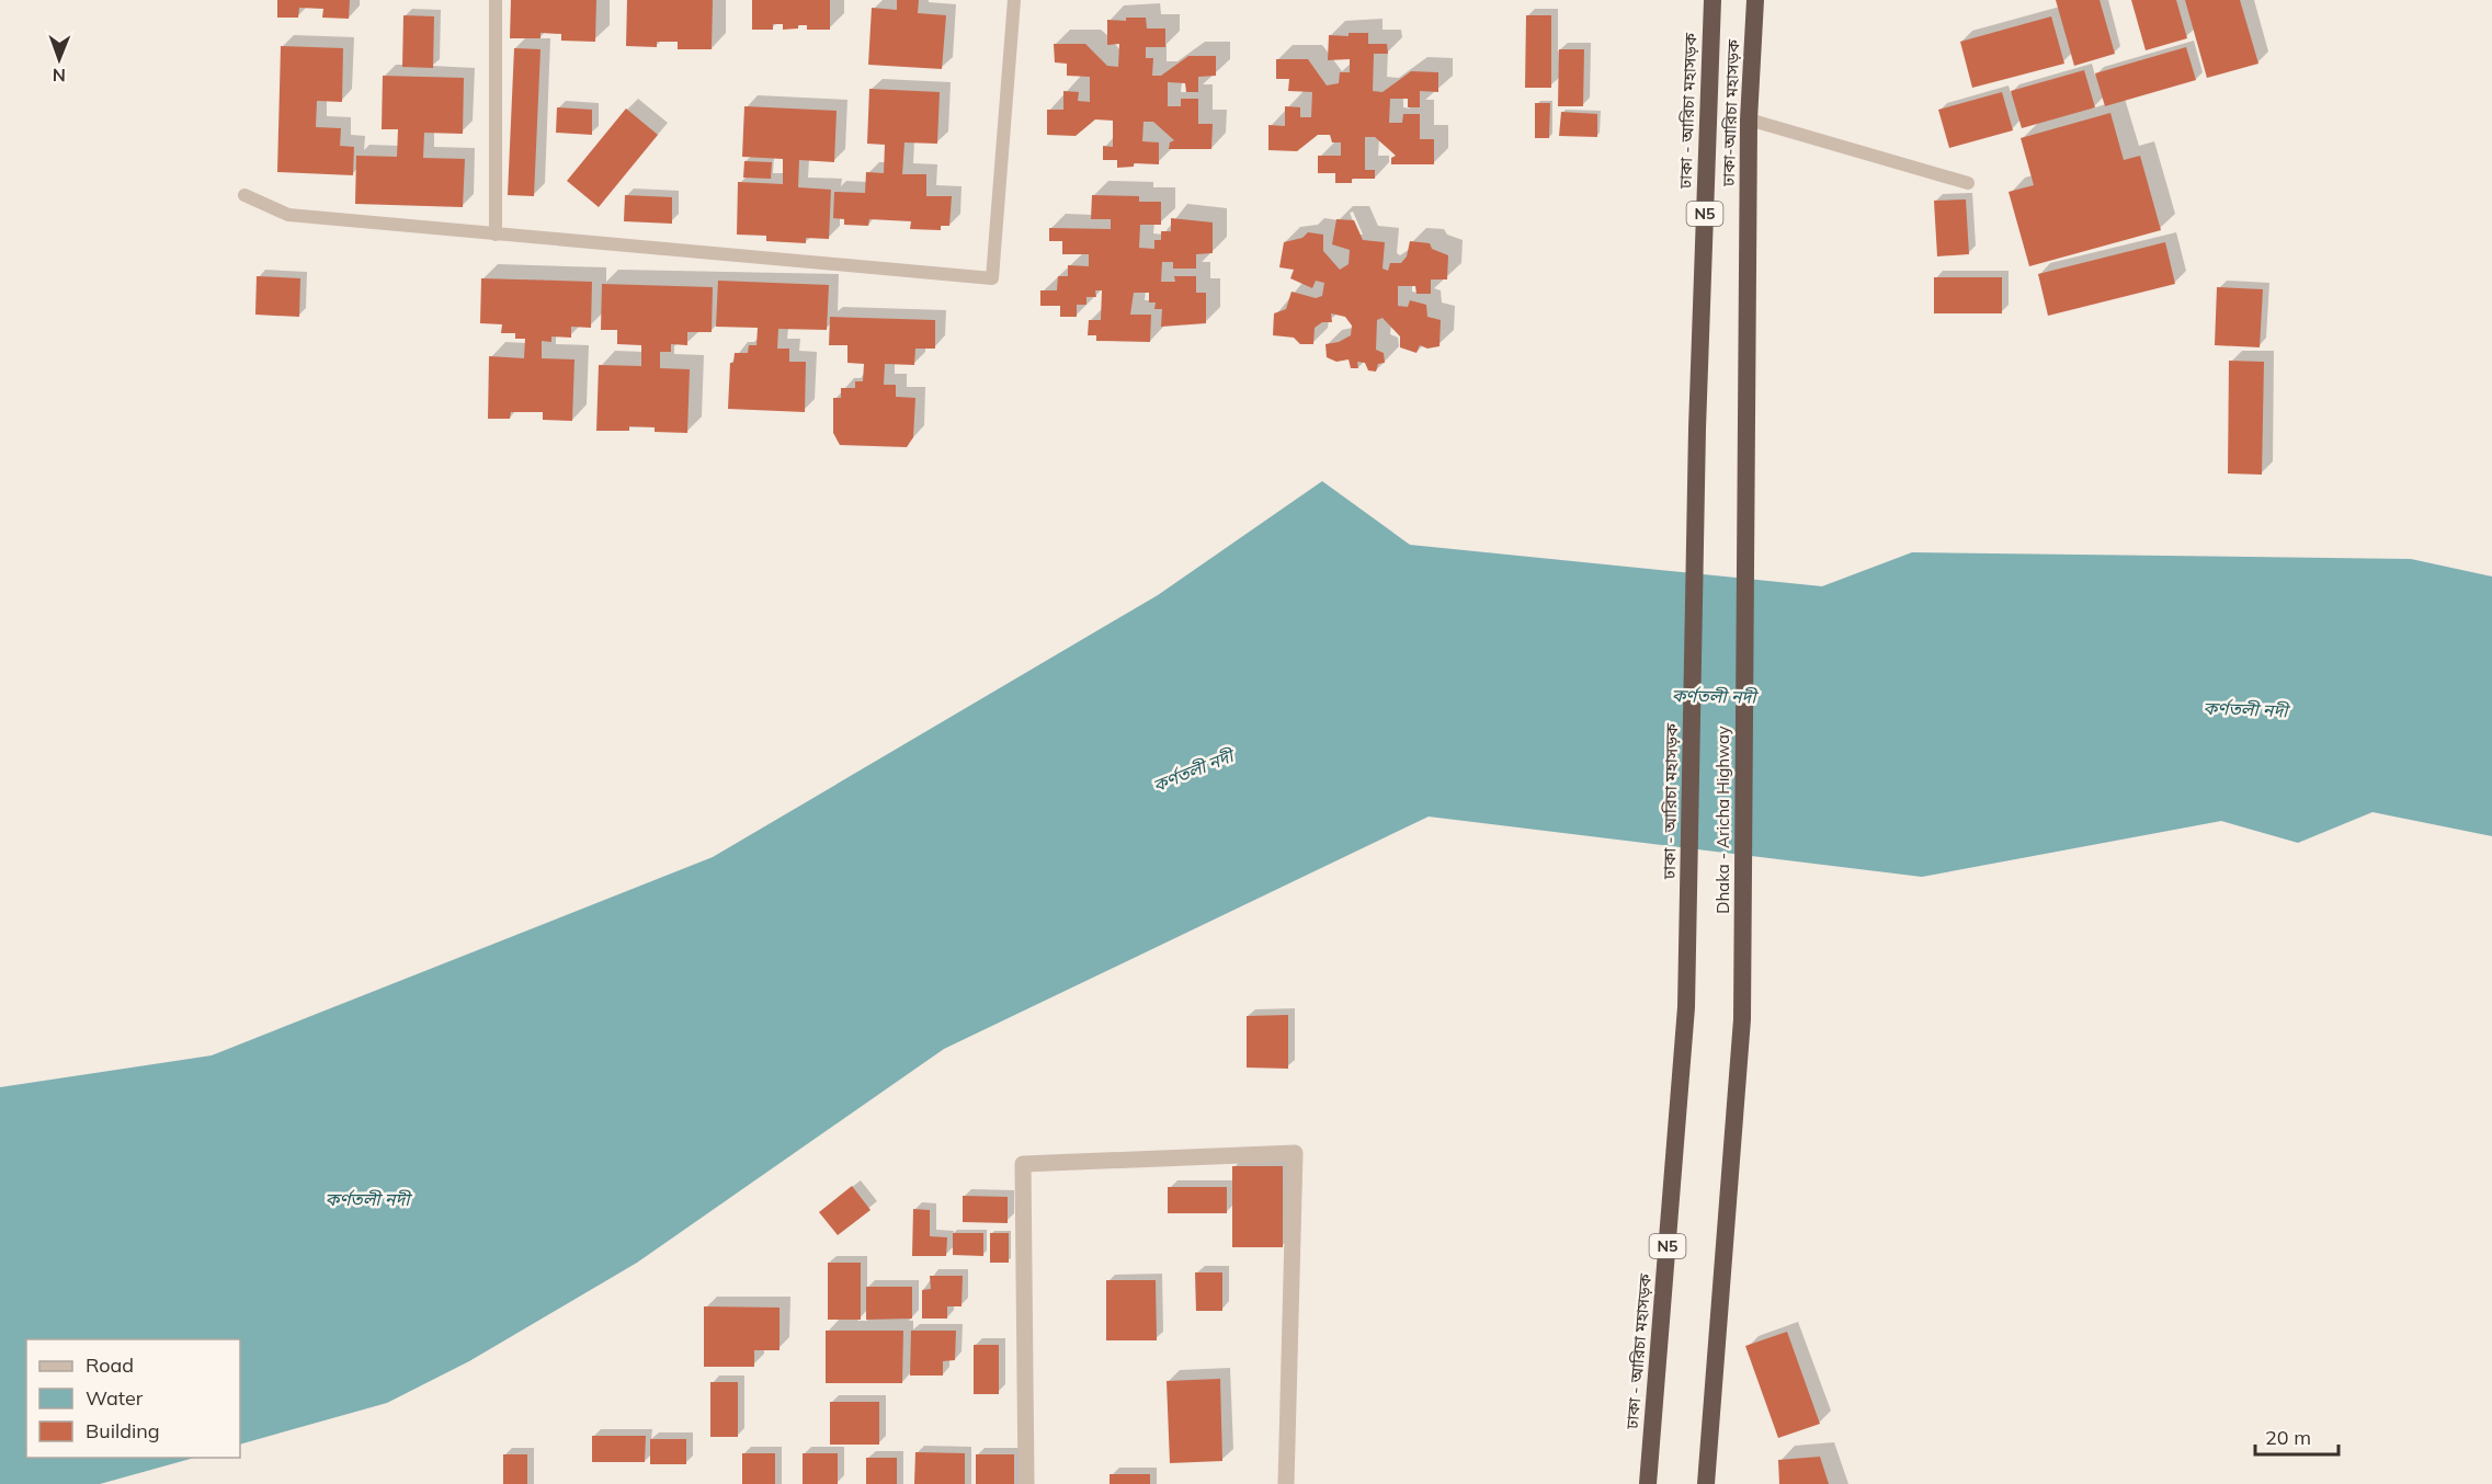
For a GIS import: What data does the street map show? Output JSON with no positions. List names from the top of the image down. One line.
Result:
{"streets":{"highway":["ঢাকা - আরিচা মহাসড়ক","ঢাকা-আরিচা মহাসড়ক","N5","Dhaka - Aricha Highway"]},"crossings":[["ঢাকা-আরিচা মহাসড়ক","Dhaka - Aricha Highway"]],"water":["কর্ণতলী নদী"],"legend":["Road","Water","Building"],"scale_bar":"20 m","north":"bottom"}
